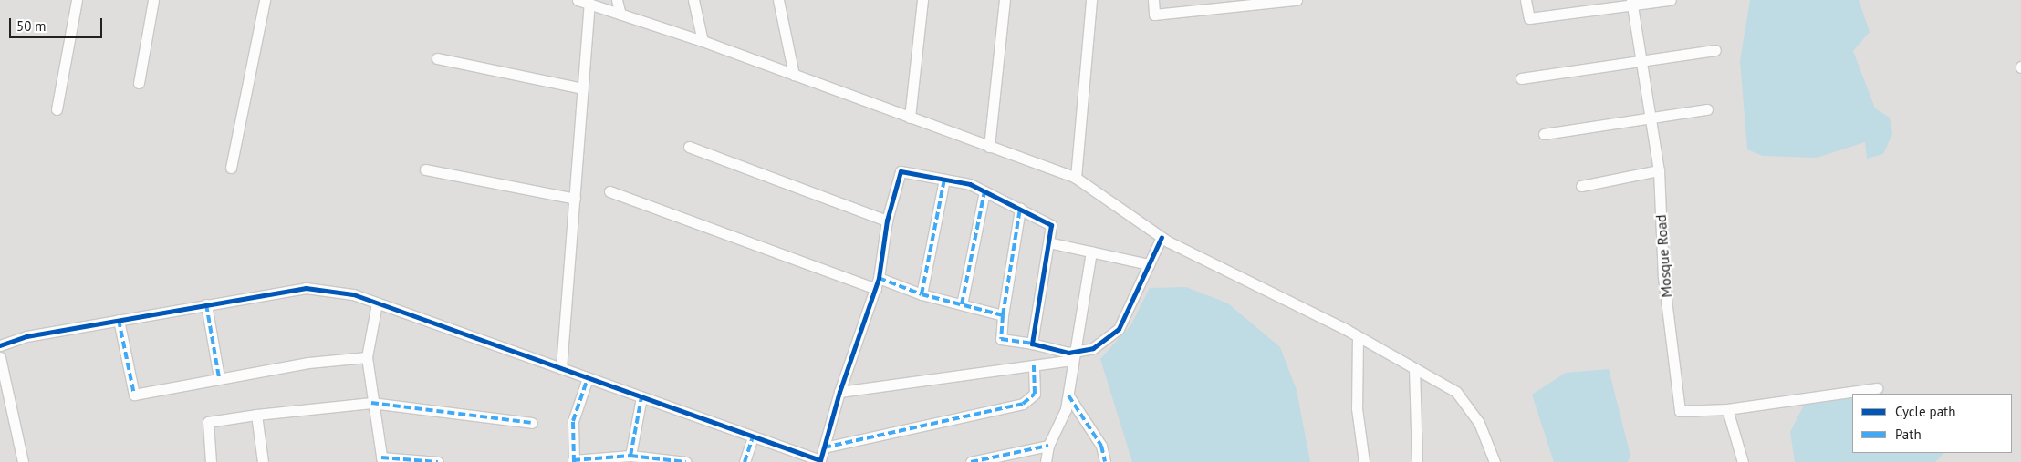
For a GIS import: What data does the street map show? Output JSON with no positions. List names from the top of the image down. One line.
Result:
{"streets":{"street":["Mosque Road"]},"legend":["Cycle path","Path"],"scale_bar":"50 m"}
